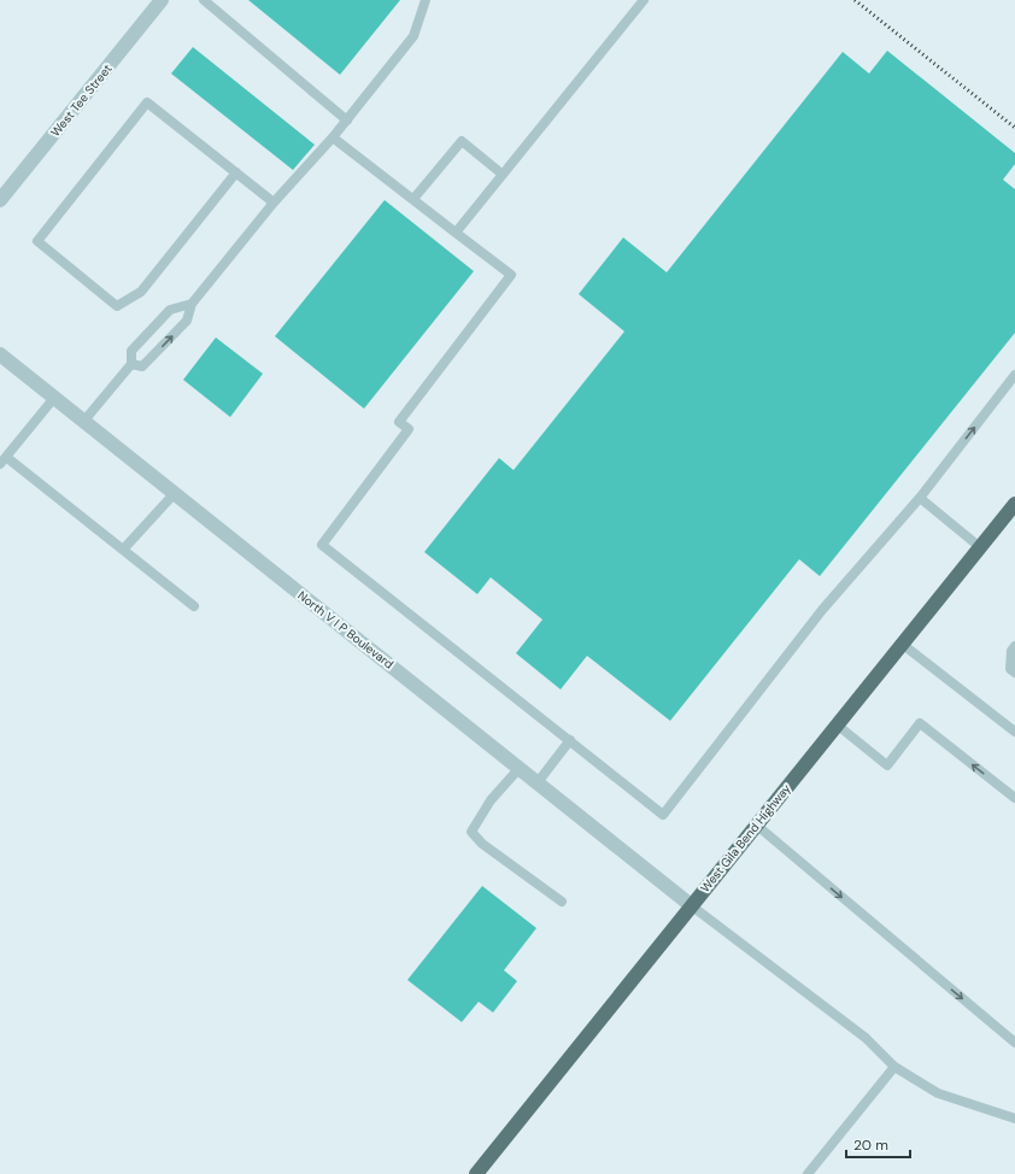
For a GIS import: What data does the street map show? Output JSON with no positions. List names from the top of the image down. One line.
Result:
{"streets":{"main road":["West Gila Bend Highway"],"street":["West Tee Street","North V I P Boulevard"]},"crossings":[["North V I P Boulevard","West Gila Bend Highway"]],"scale_bar":"20 m"}
